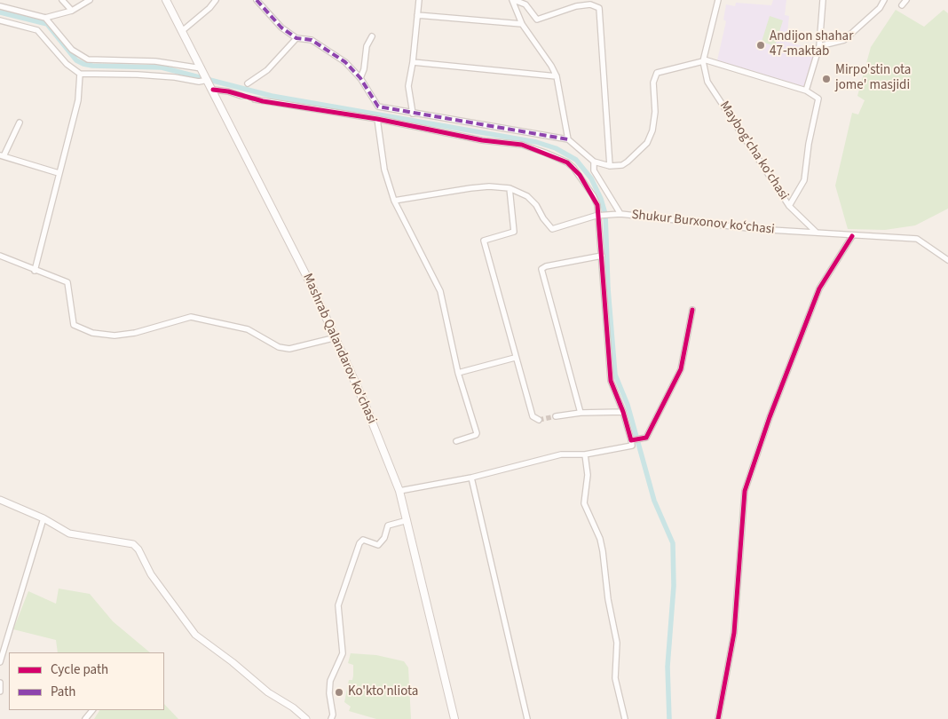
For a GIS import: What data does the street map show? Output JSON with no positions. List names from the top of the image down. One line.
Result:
{"streets":{"main road":["Mashrab Qalandarov ko'chasi"],"street":["Maybog'cha ko'chasi","Shukur Burxonov koʻchasi"]},"crossings":[["Maybog'cha ko'chasi","Shukur Burxonov koʻchasi"]],"places":["Andijon shahar 47-maktab","Mirpo'stin ota jome' masjidi","Ko'kto'nliota"],"legend":["Cycle path","Path"]}
